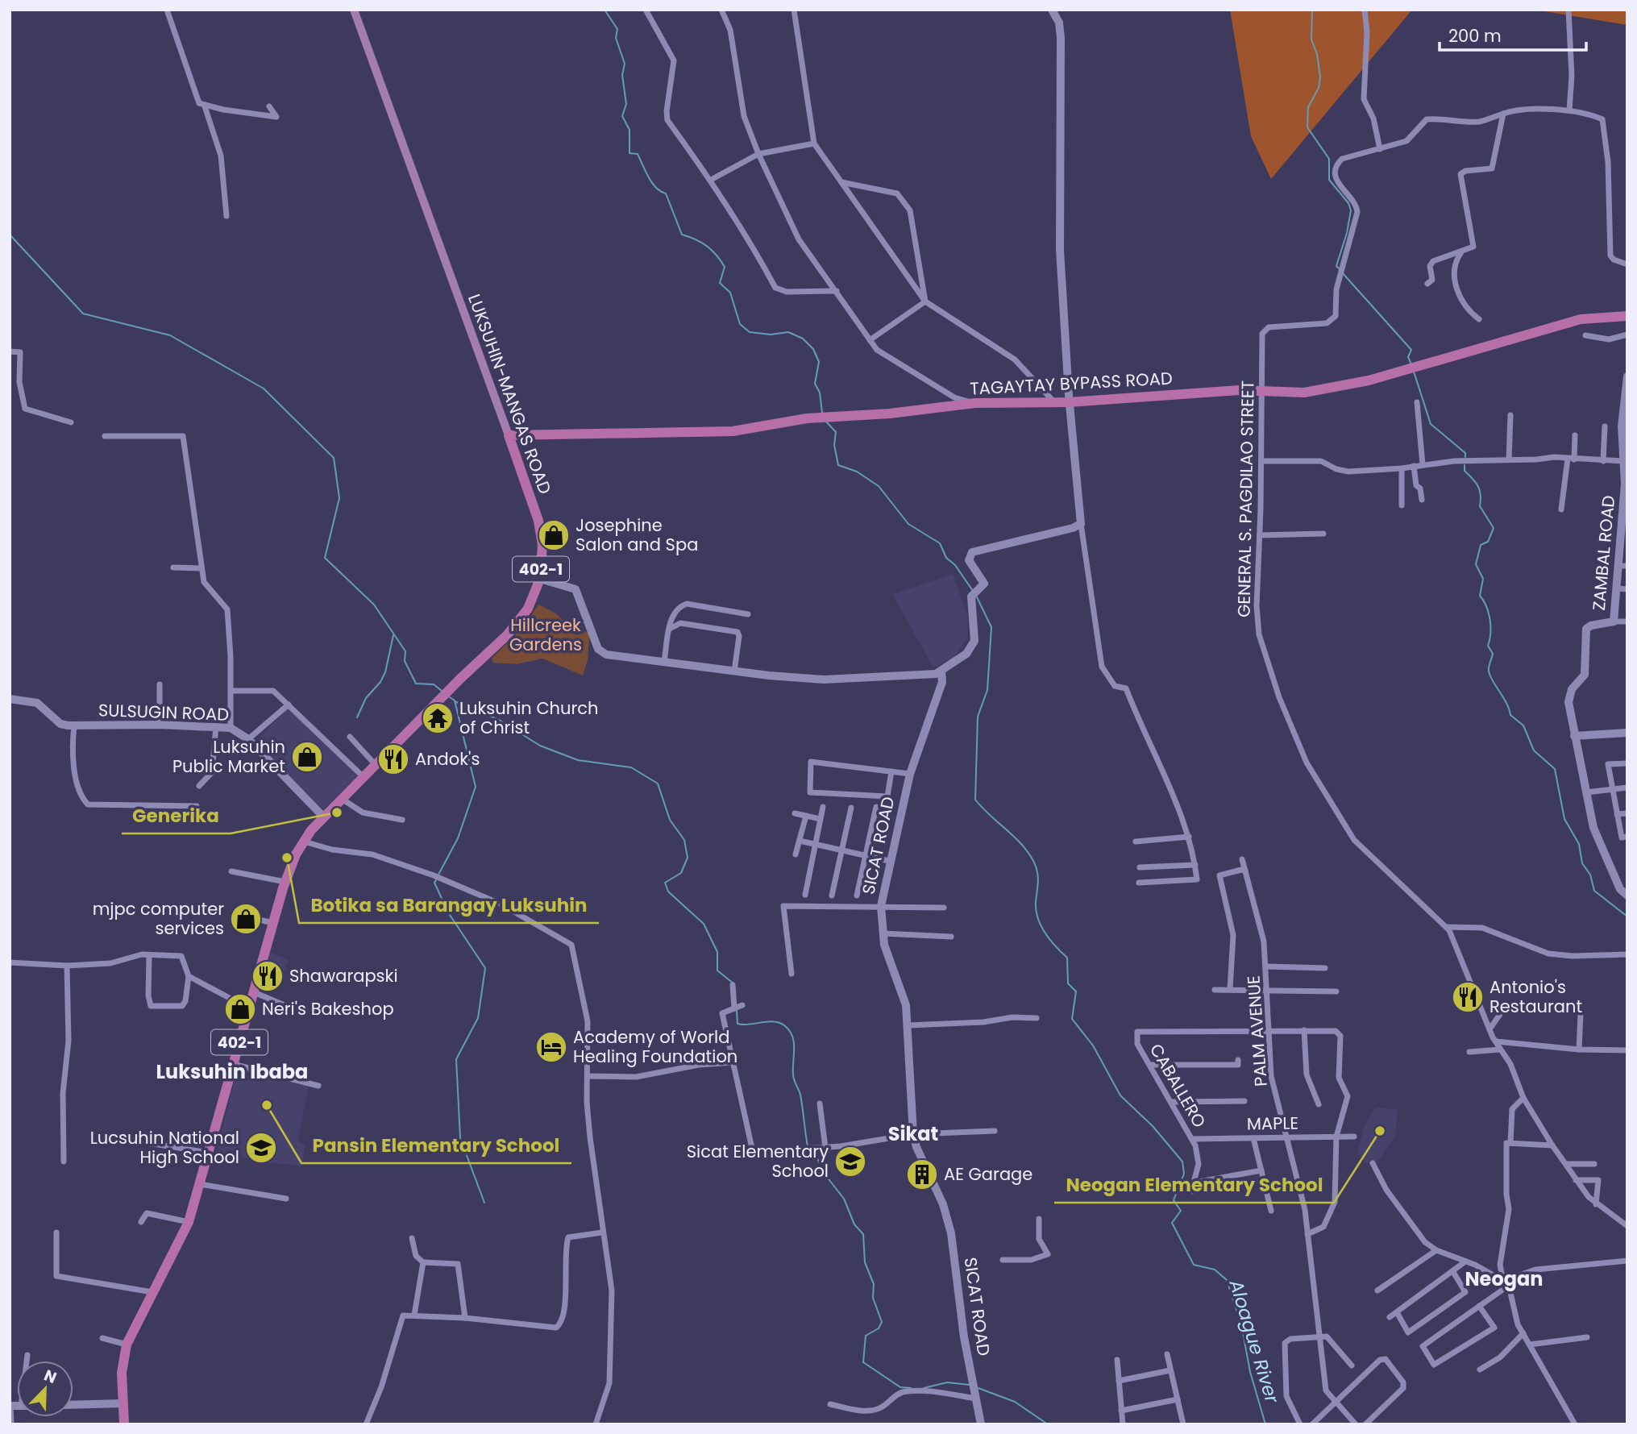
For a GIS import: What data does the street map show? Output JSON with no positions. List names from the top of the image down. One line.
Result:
{"streets":{"main road":["TAGAYTAY BYPASS ROAD","LUKSUHIN-MANGAS ROAD","402-1"],"street":["GENERAL S. PAGDILAO STREET","ZAMBAL ROAD","SULSUGIN ROAD","SICAT ROAD","PALM AVENUE","CABALLERO","MAPLE"]},"crossings":[["TAGAYTAY BYPASS ROAD","LUKSUHIN-MANGAS ROAD"],["TAGAYTAY BYPASS ROAD","GENERAL S. PAGDILAO STREET"],["LUKSUHIN-MANGAS ROAD","SULSUGIN ROAD"],["PALM AVENUE","CABALLERO"],["PALM AVENUE","MAPLE"],["CABALLERO","MAPLE"]],"districts":["Luksuhin Ibaba","Sikat","Neogan"],"water":["Aloague River"],"parks":["Hillcreek Gardens"],"places":{"shop":["Josephine Salon and Spa","Luksuhin Public Market","mjpc computer services","Neri's Bakeshop"],"temple":["Luksuhin Church of Christ"],"restaurant":["Andok's","Shawarapski","Antonio's Restaurant"],"other":["Generika","Botika sa Barangay Luksuhin","Pansin Elementary School","Neogan Elementary School"],"hotel":["Academy of World Healing Foundation"],"school or university":["Lucsuhin National High School","Sicat Elementary School"],"building":["AE Garage"]},"scale_bar":"200 m","north":"top right"}
